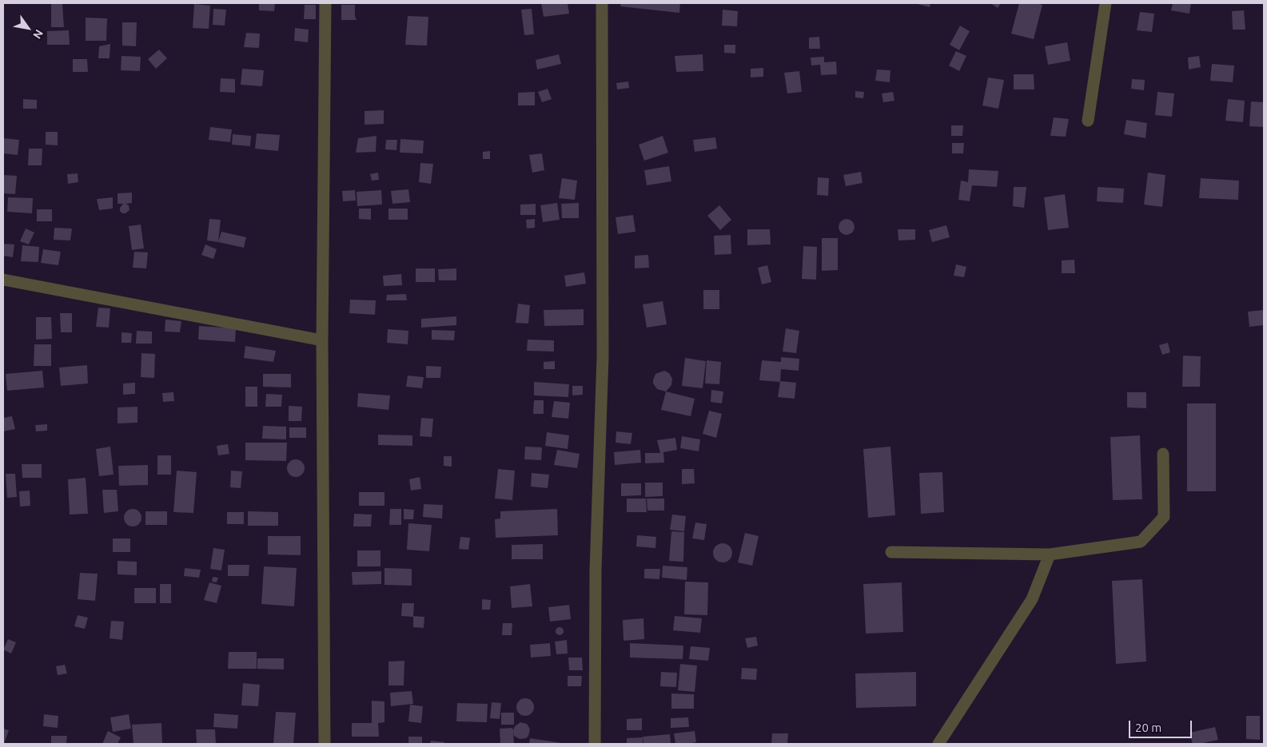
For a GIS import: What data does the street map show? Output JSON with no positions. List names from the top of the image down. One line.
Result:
{"scale_bar":"20 m","north":"bottom right"}
